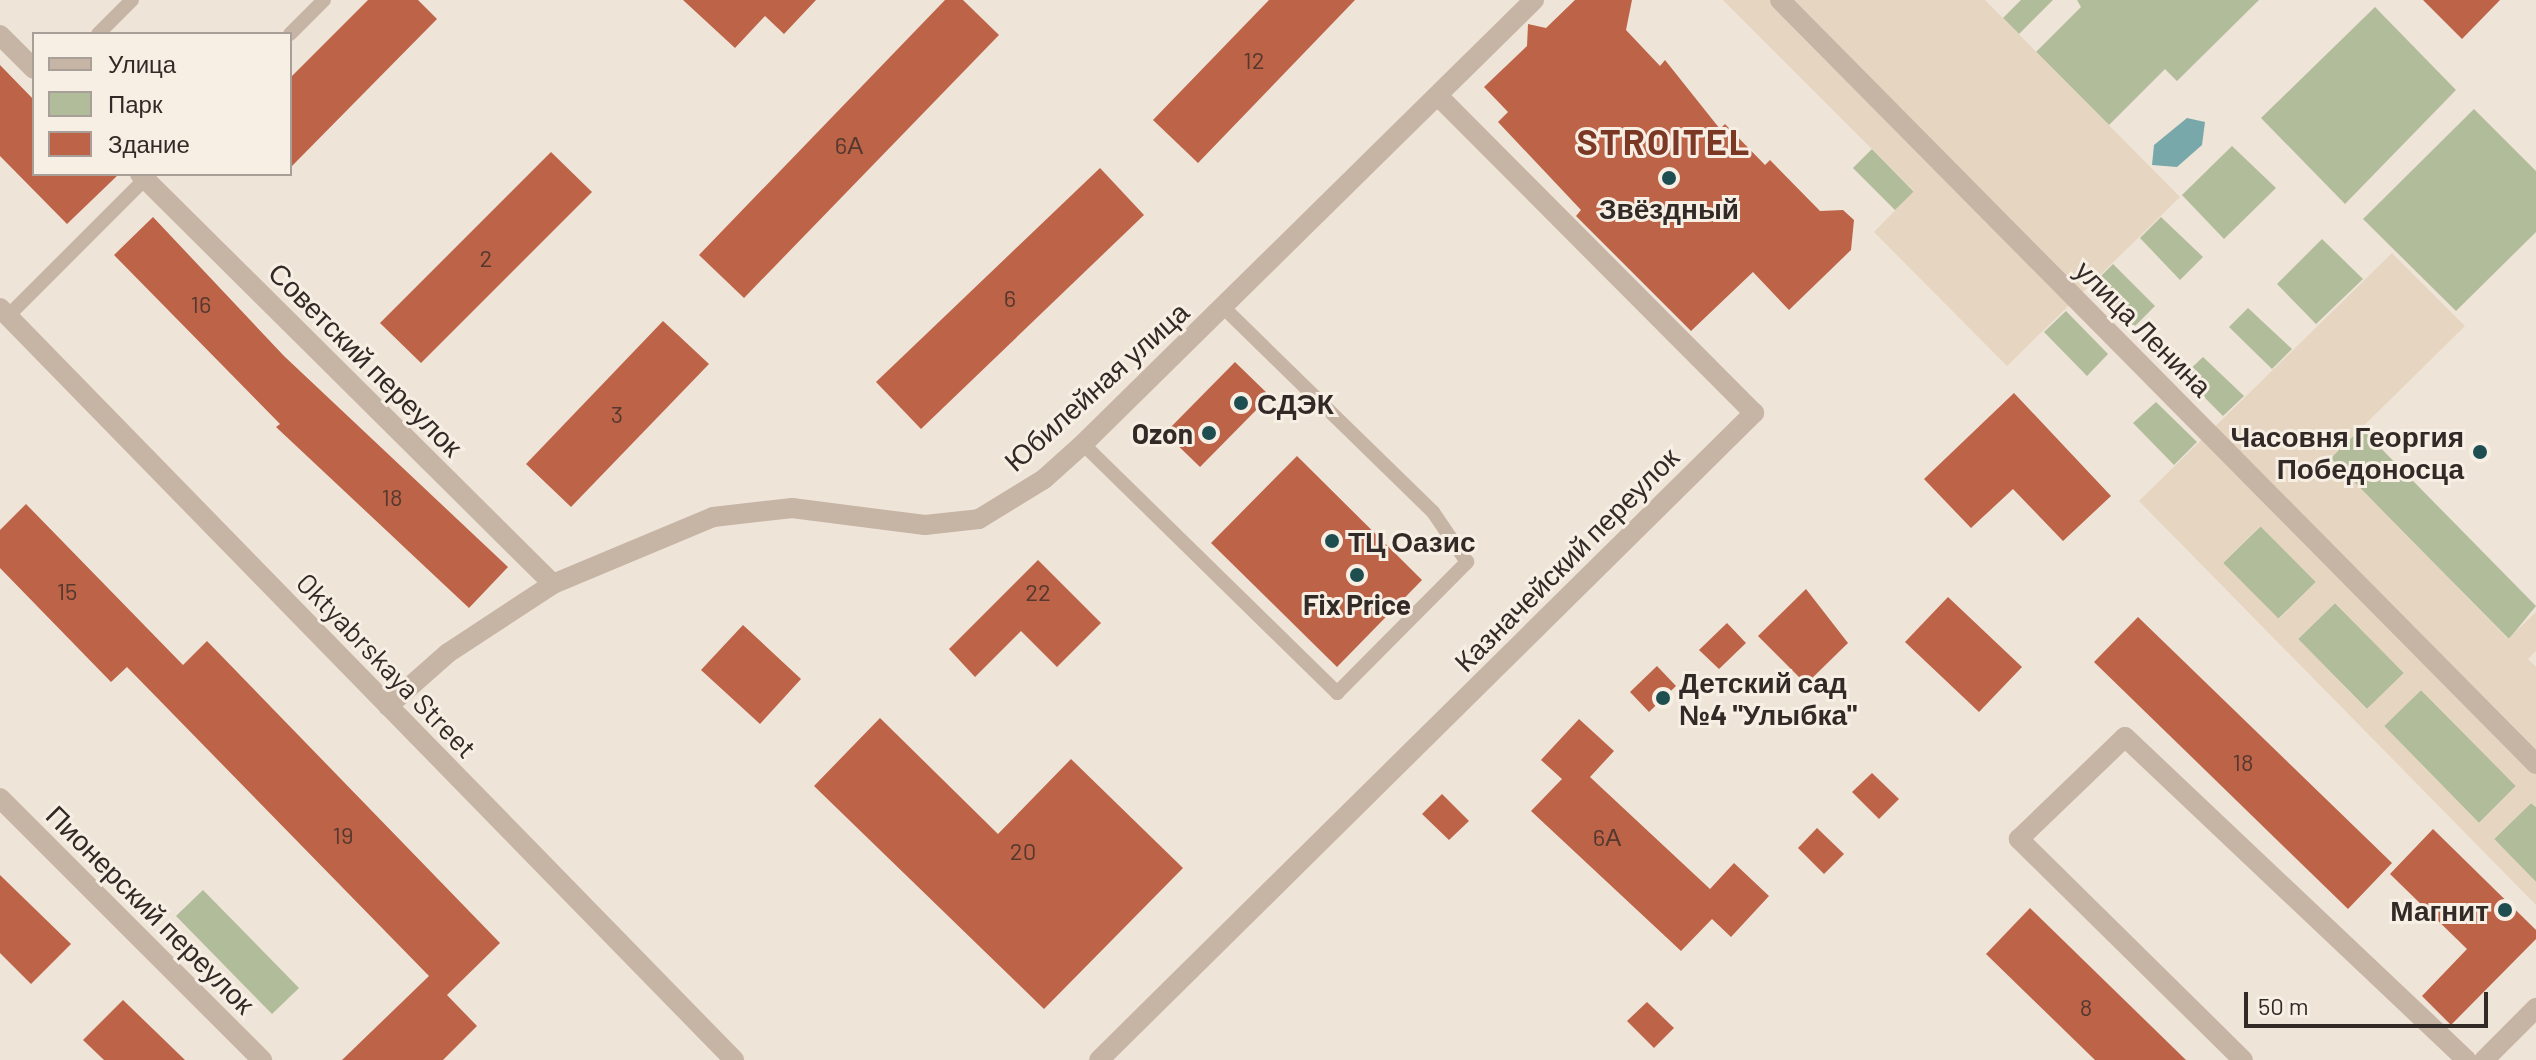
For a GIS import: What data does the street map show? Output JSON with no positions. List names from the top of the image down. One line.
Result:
{"streets":{"street":["улица Ленина","Советский переулок","Юбилейная улица","Казначейский переулок","Oktyabrskaya Street","Пионерский переулок"]},"crossings":[["Советский переулок","Юбилейная улица"],["Юбилейная улица","Казначейский переулок"],["Юбилейная улица","Oktyabrskaya Street"]],"districts":["STROITEL"],"places":["Звёздный","СДЭК","Ozon","Часовня Георгия Победоносца","ТЦ Оазис","Fix Price","Детский сад №4 \"Улыбка\"","Магнит"],"house_numbers":["12","6А","2","6","16","3","18","15","22","18","19","6А","20","8"],"legend":["Улица","Парк","Здание"],"scale_bar":"50 m"}
